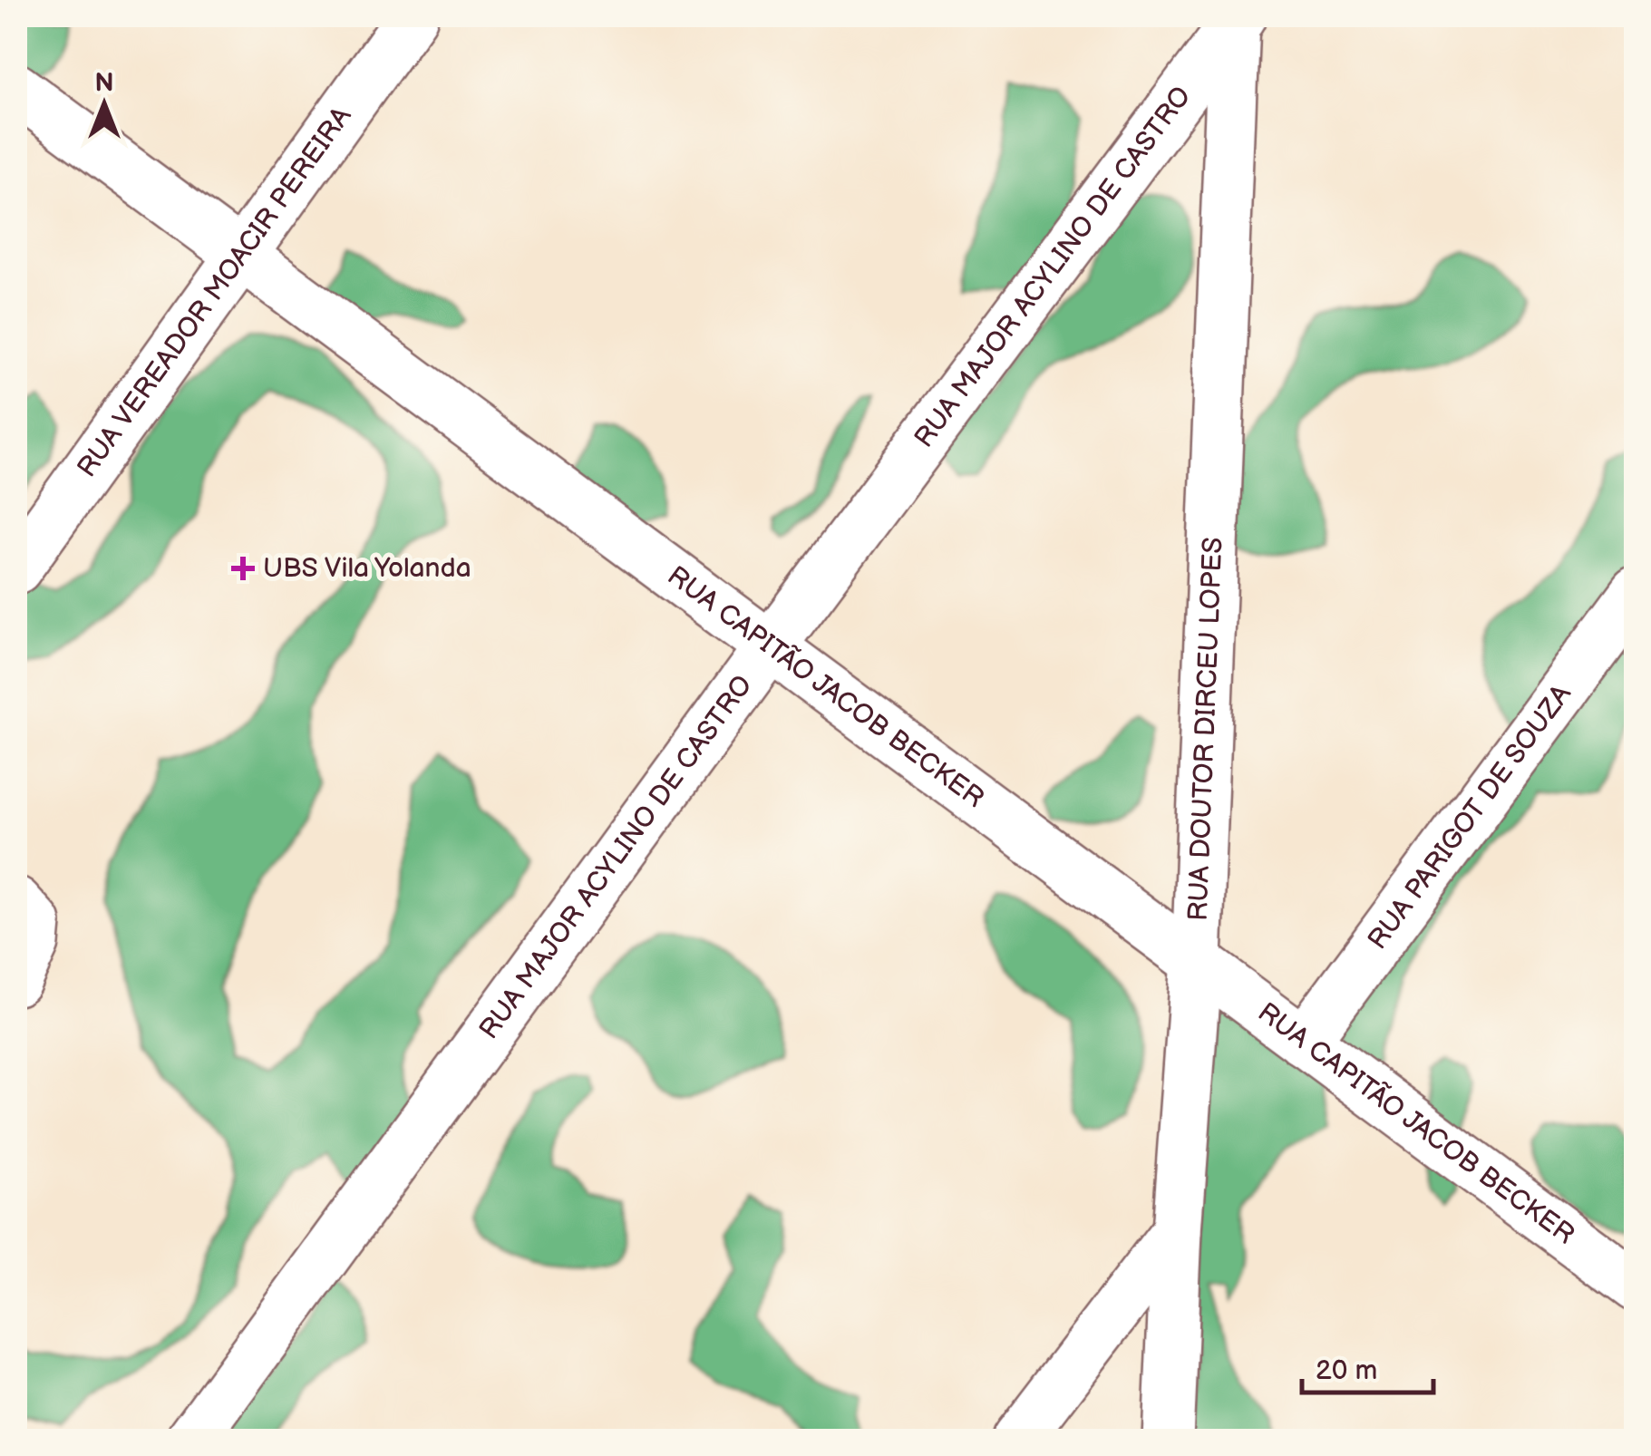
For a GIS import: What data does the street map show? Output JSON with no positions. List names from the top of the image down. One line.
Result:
{"streets":{"street":["RUA MAJOR ACYLINO DE CASTRO","RUA VEREADOR MOACIR PEREIRA","RUA CAPITÃO JACOB BECKER","RUA DOUTOR DIRCEU LOPES","RUA PARIGOT DE SOUZA"]},"crossings":[["RUA MAJOR ACYLINO DE CASTRO","RUA CAPITÃO JACOB BECKER"],["RUA MAJOR ACYLINO DE CASTRO","RUA DOUTOR DIRCEU LOPES"],["RUA VEREADOR MOACIR PEREIRA","RUA CAPITÃO JACOB BECKER"],["RUA CAPITÃO JACOB BECKER","RUA DOUTOR DIRCEU LOPES"],["RUA CAPITÃO JACOB BECKER","RUA PARIGOT DE SOUZA"]],"places":{"health":["UBS Vila Yolanda"]},"scale_bar":"20 m","north":"top"}
